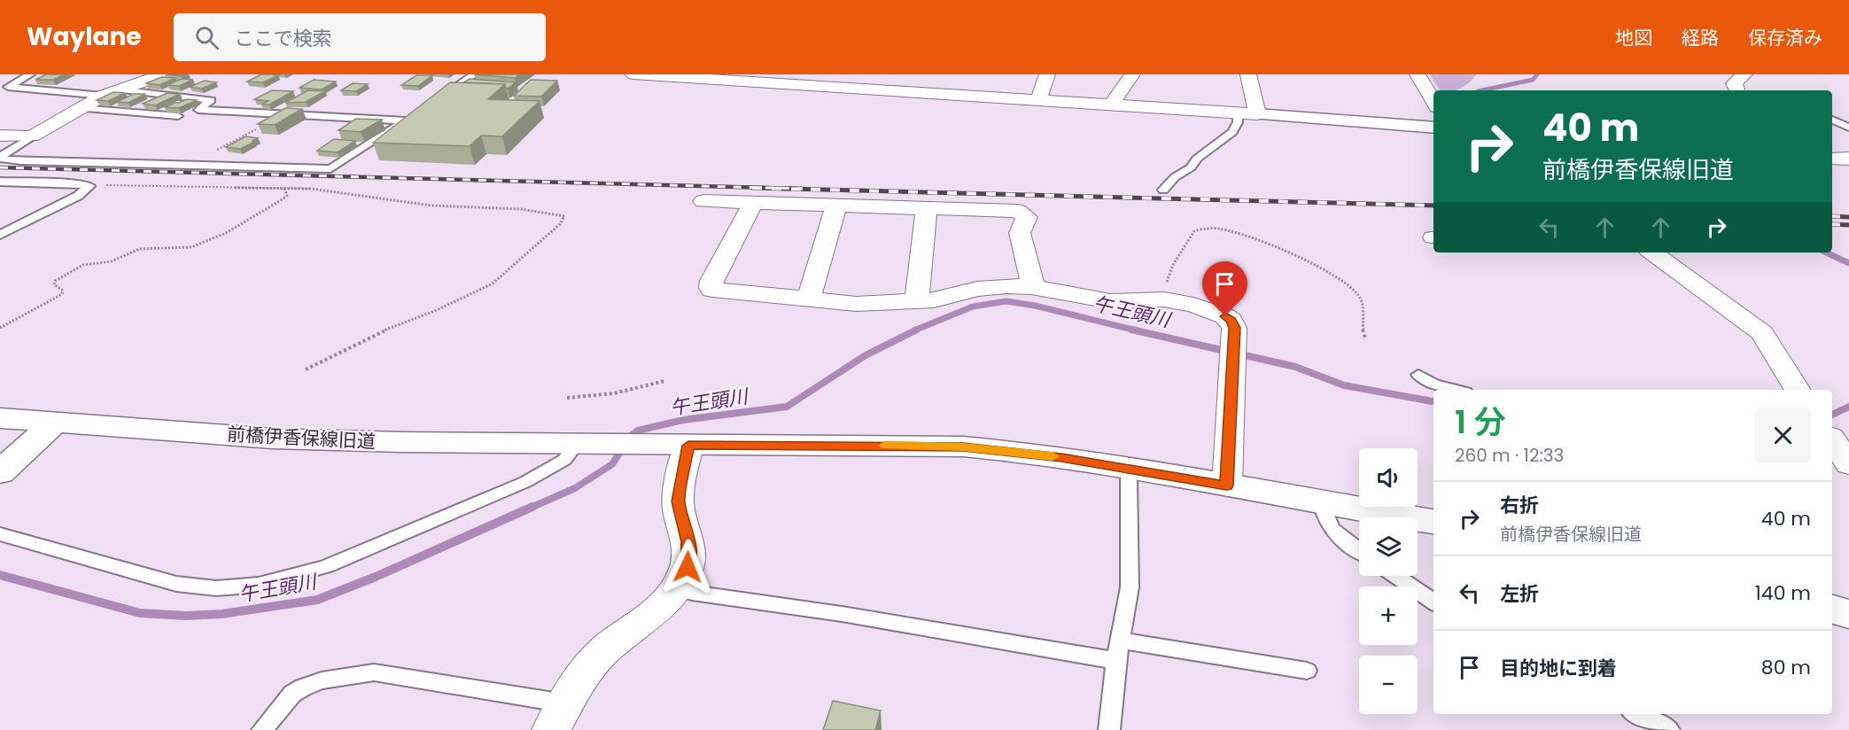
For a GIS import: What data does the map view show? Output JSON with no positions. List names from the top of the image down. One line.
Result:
{"streets":{"street":["前橋伊香保線旧道"]},"water":["午王頭川"],"page":{"header":"Waylane","search":"ここで検索","nav":["地図","経路","保存済み"],"turn":["40 m","前橋伊香保線旧道"],"heading":["1 分","260 m · 12:33"],"map_buttons":["+","−"],"list":[{"name":"右折","note":"前橋伊香保線旧道","value":"40 m"},{"name":"左折","value":"140 m"},{"name":"目的地に到着","value":"80 m"}]}}
